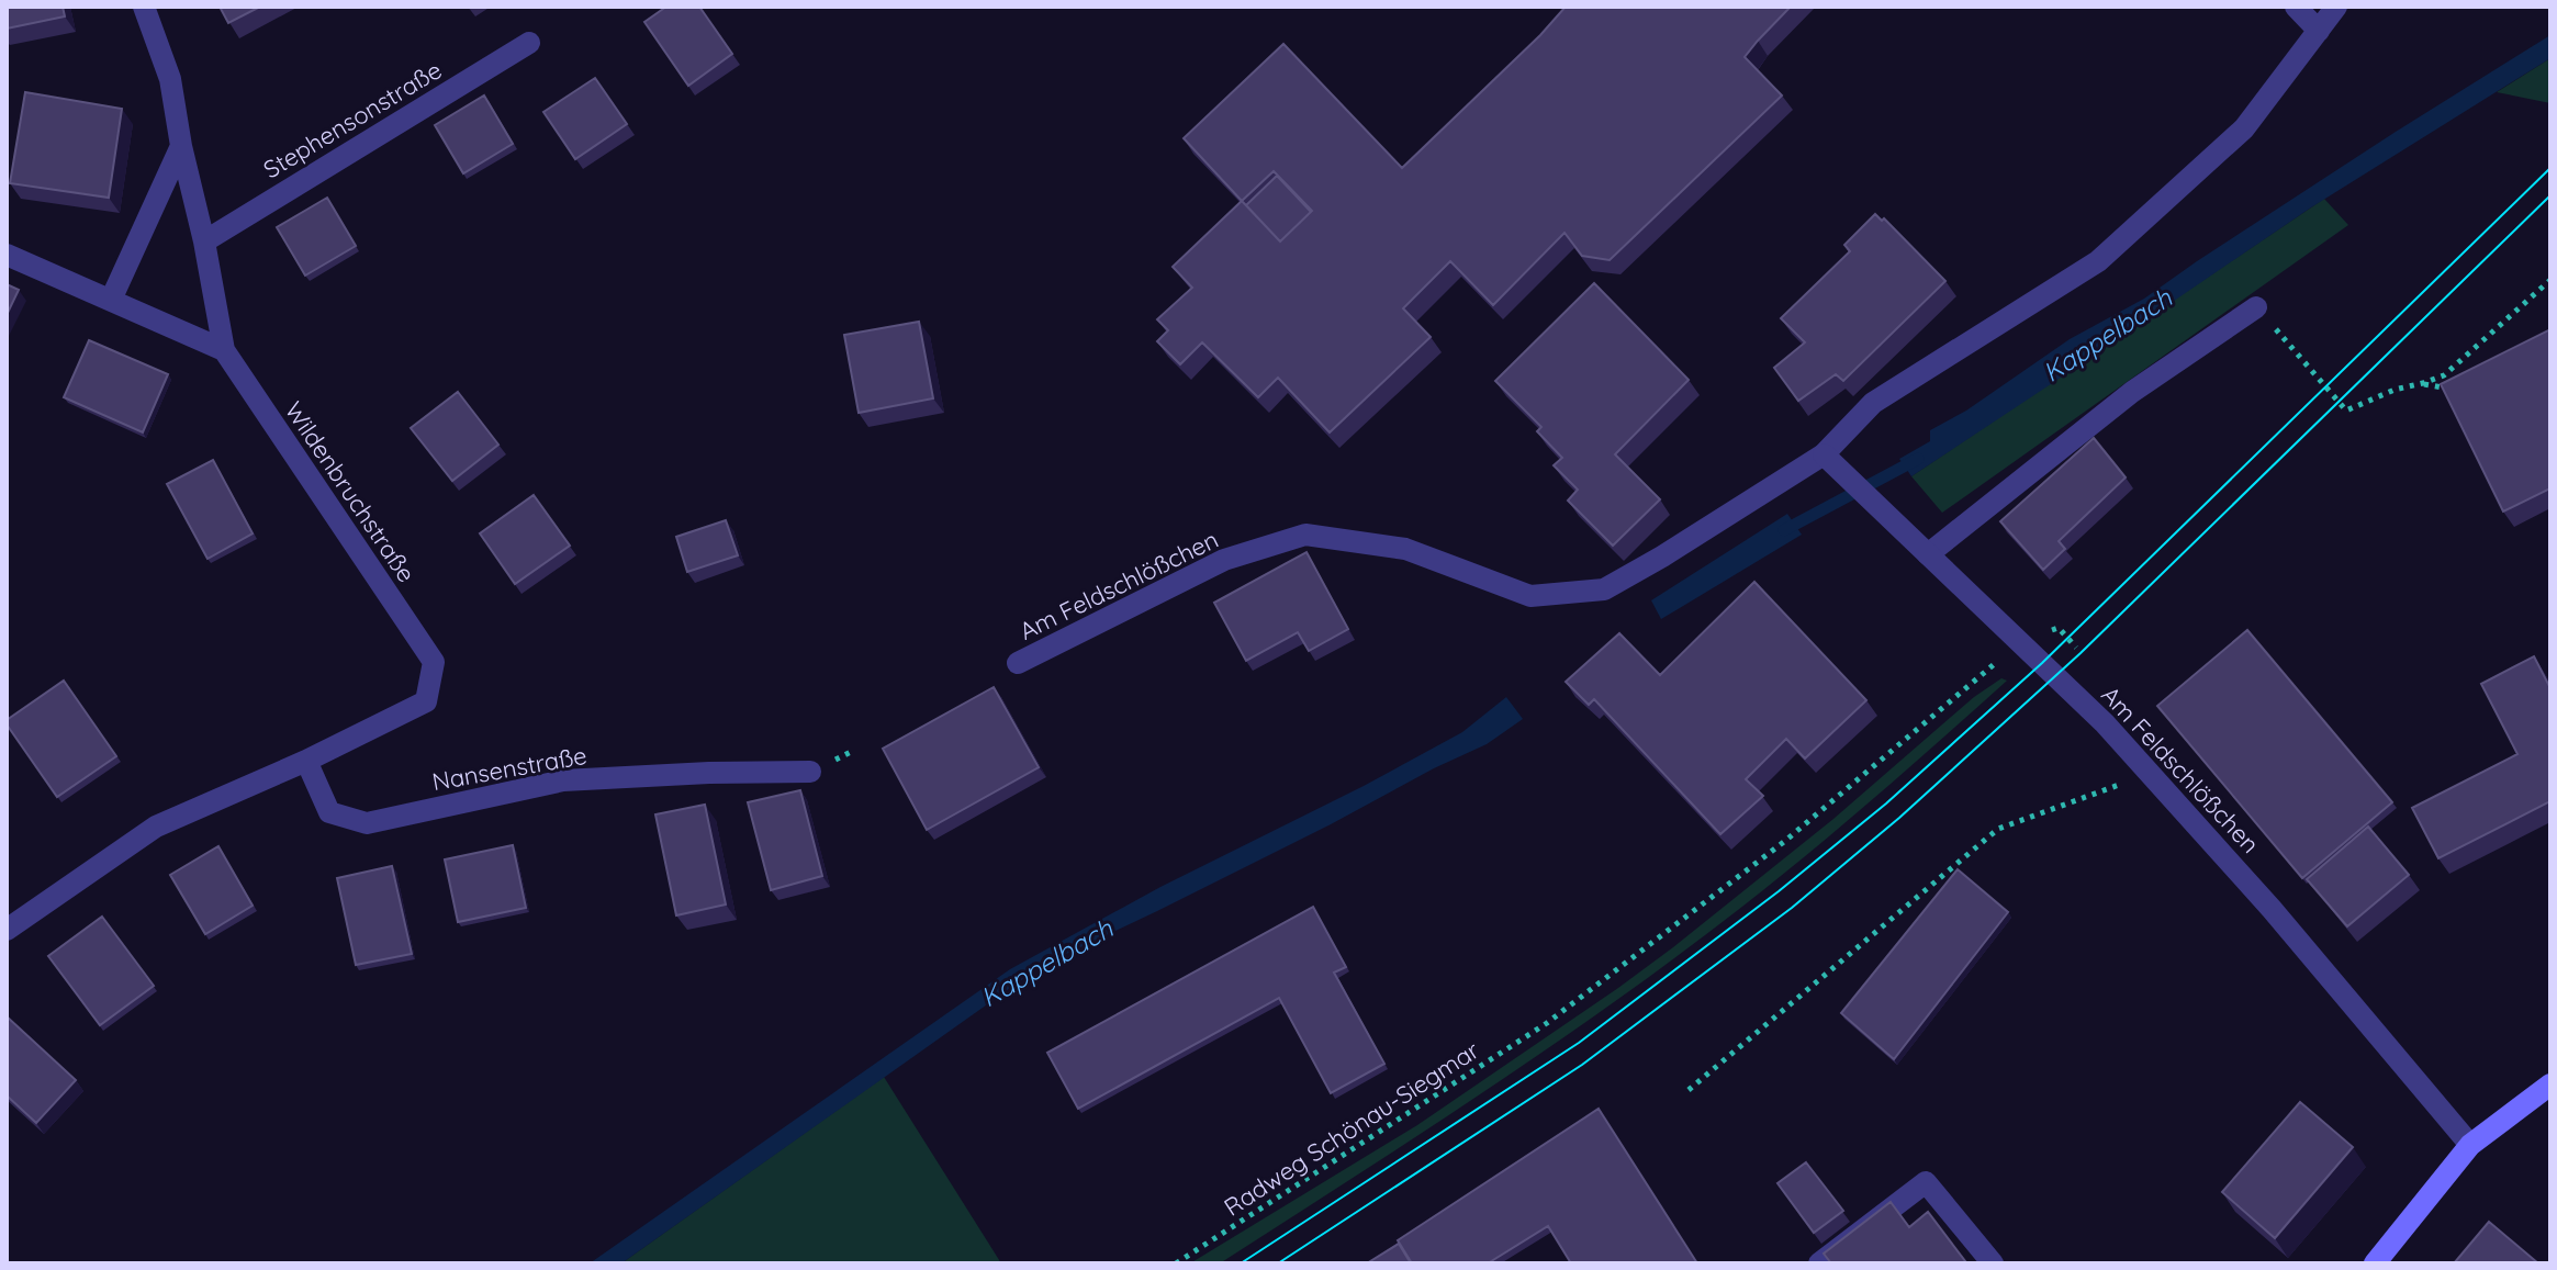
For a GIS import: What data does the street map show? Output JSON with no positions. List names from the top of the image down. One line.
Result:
{"streets":{"street":["Stephensonstraße","Wildenbruchstraße","Am Feldschlößchen","Nansenstraße"],"path":["Radweg Schönau-Siegmar"]},"crossings":[["Stephensonstraße","Wildenbruchstraße"],["Wildenbruchstraße","Nansenstraße"],["Am Feldschlößchen","Radweg Schönau-Siegmar"]],"water":["Kappelbach"]}
